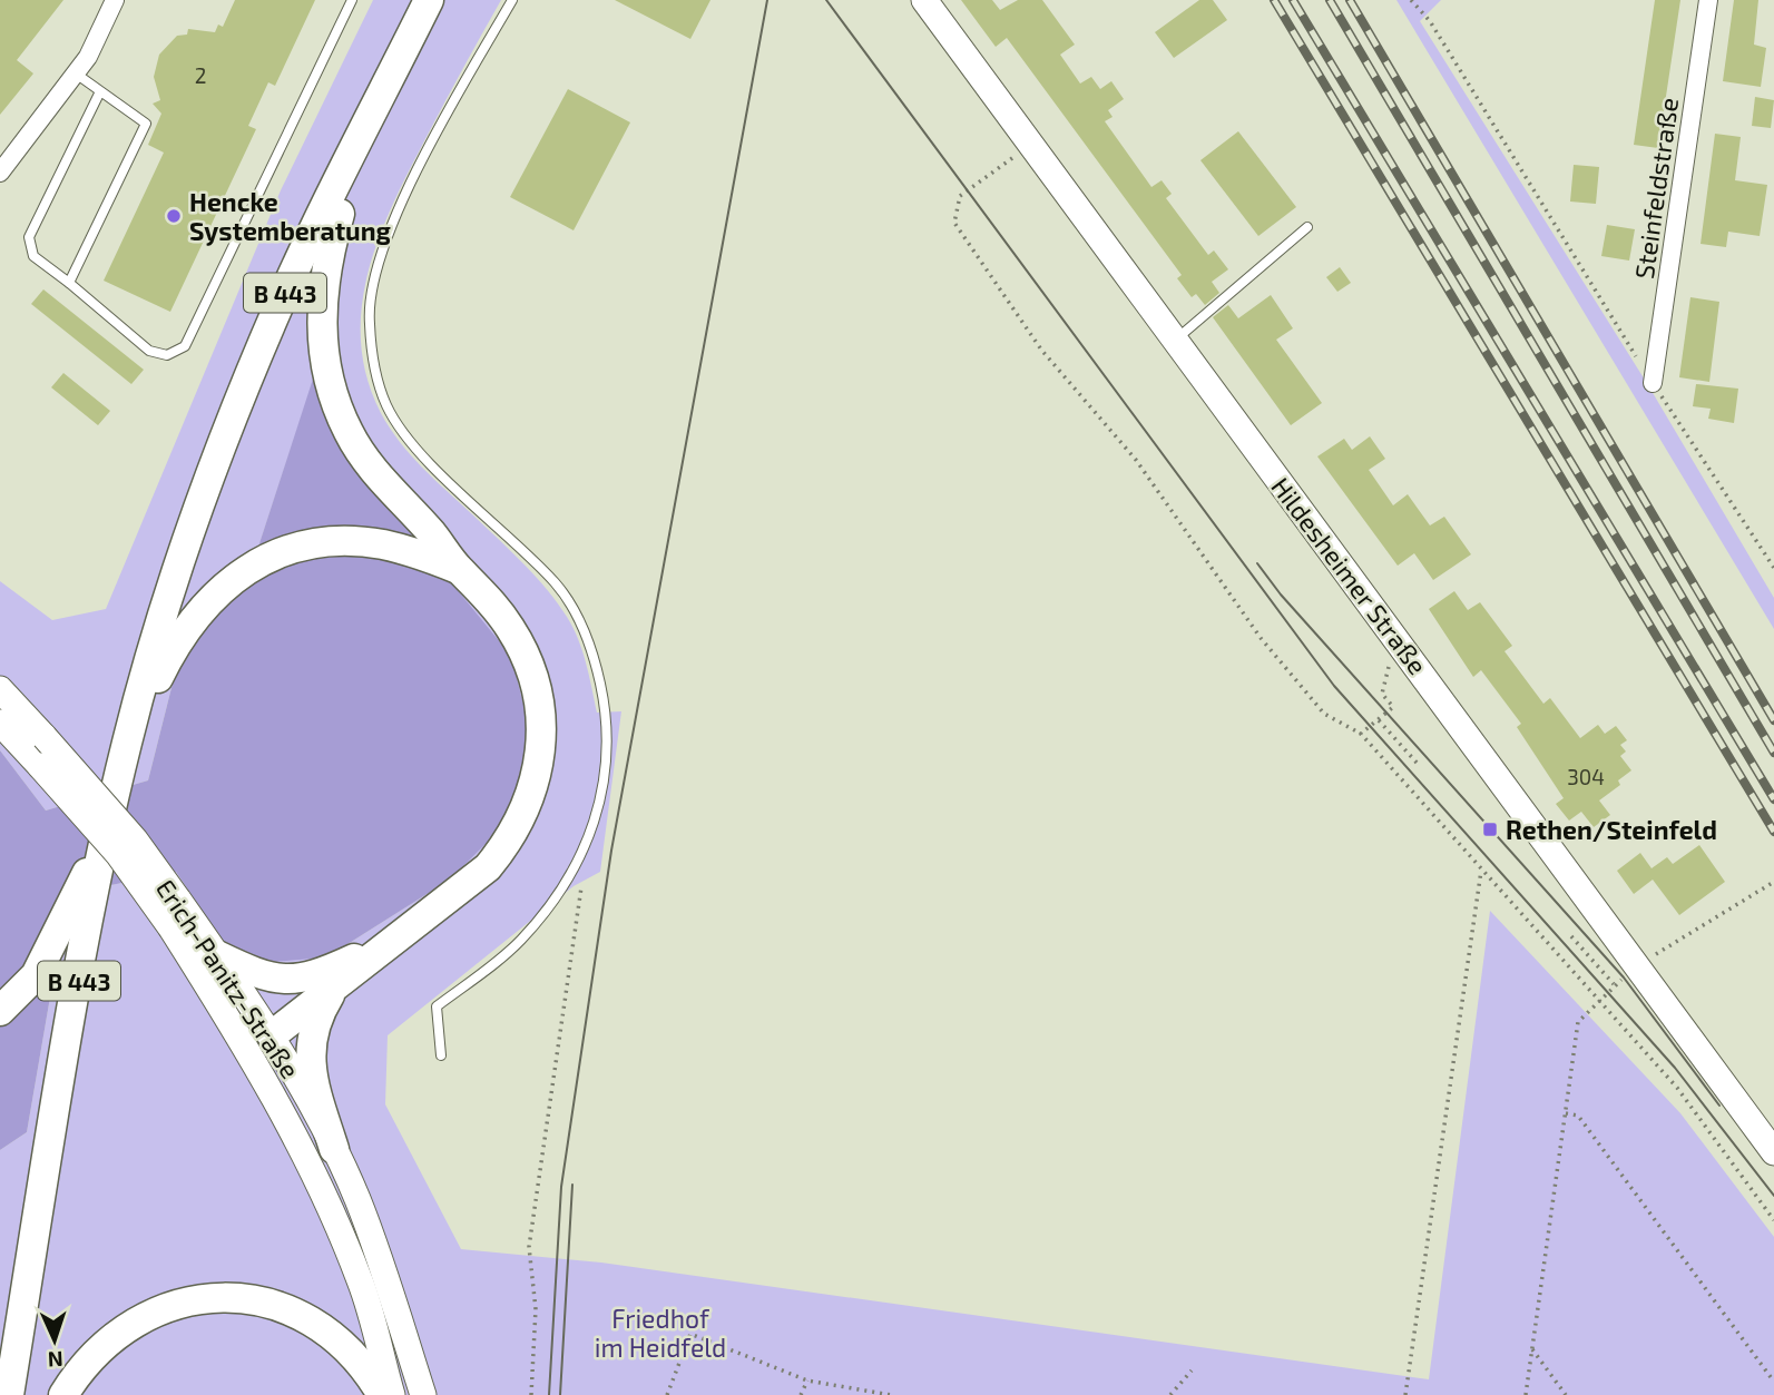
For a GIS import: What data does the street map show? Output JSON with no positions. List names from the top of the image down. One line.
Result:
{"streets":{"main road":["B 443","Hildesheimer Straße","Erich-Panitz-Straße"],"street":["Steinfeldstraße"]},"parks":["Friedhof im Heidfeld"],"places":{"other":["Hencke Systemberatung"],"transit":["Rethen/Steinfeld"]},"house_numbers":["2","304"],"north":"bottom"}
